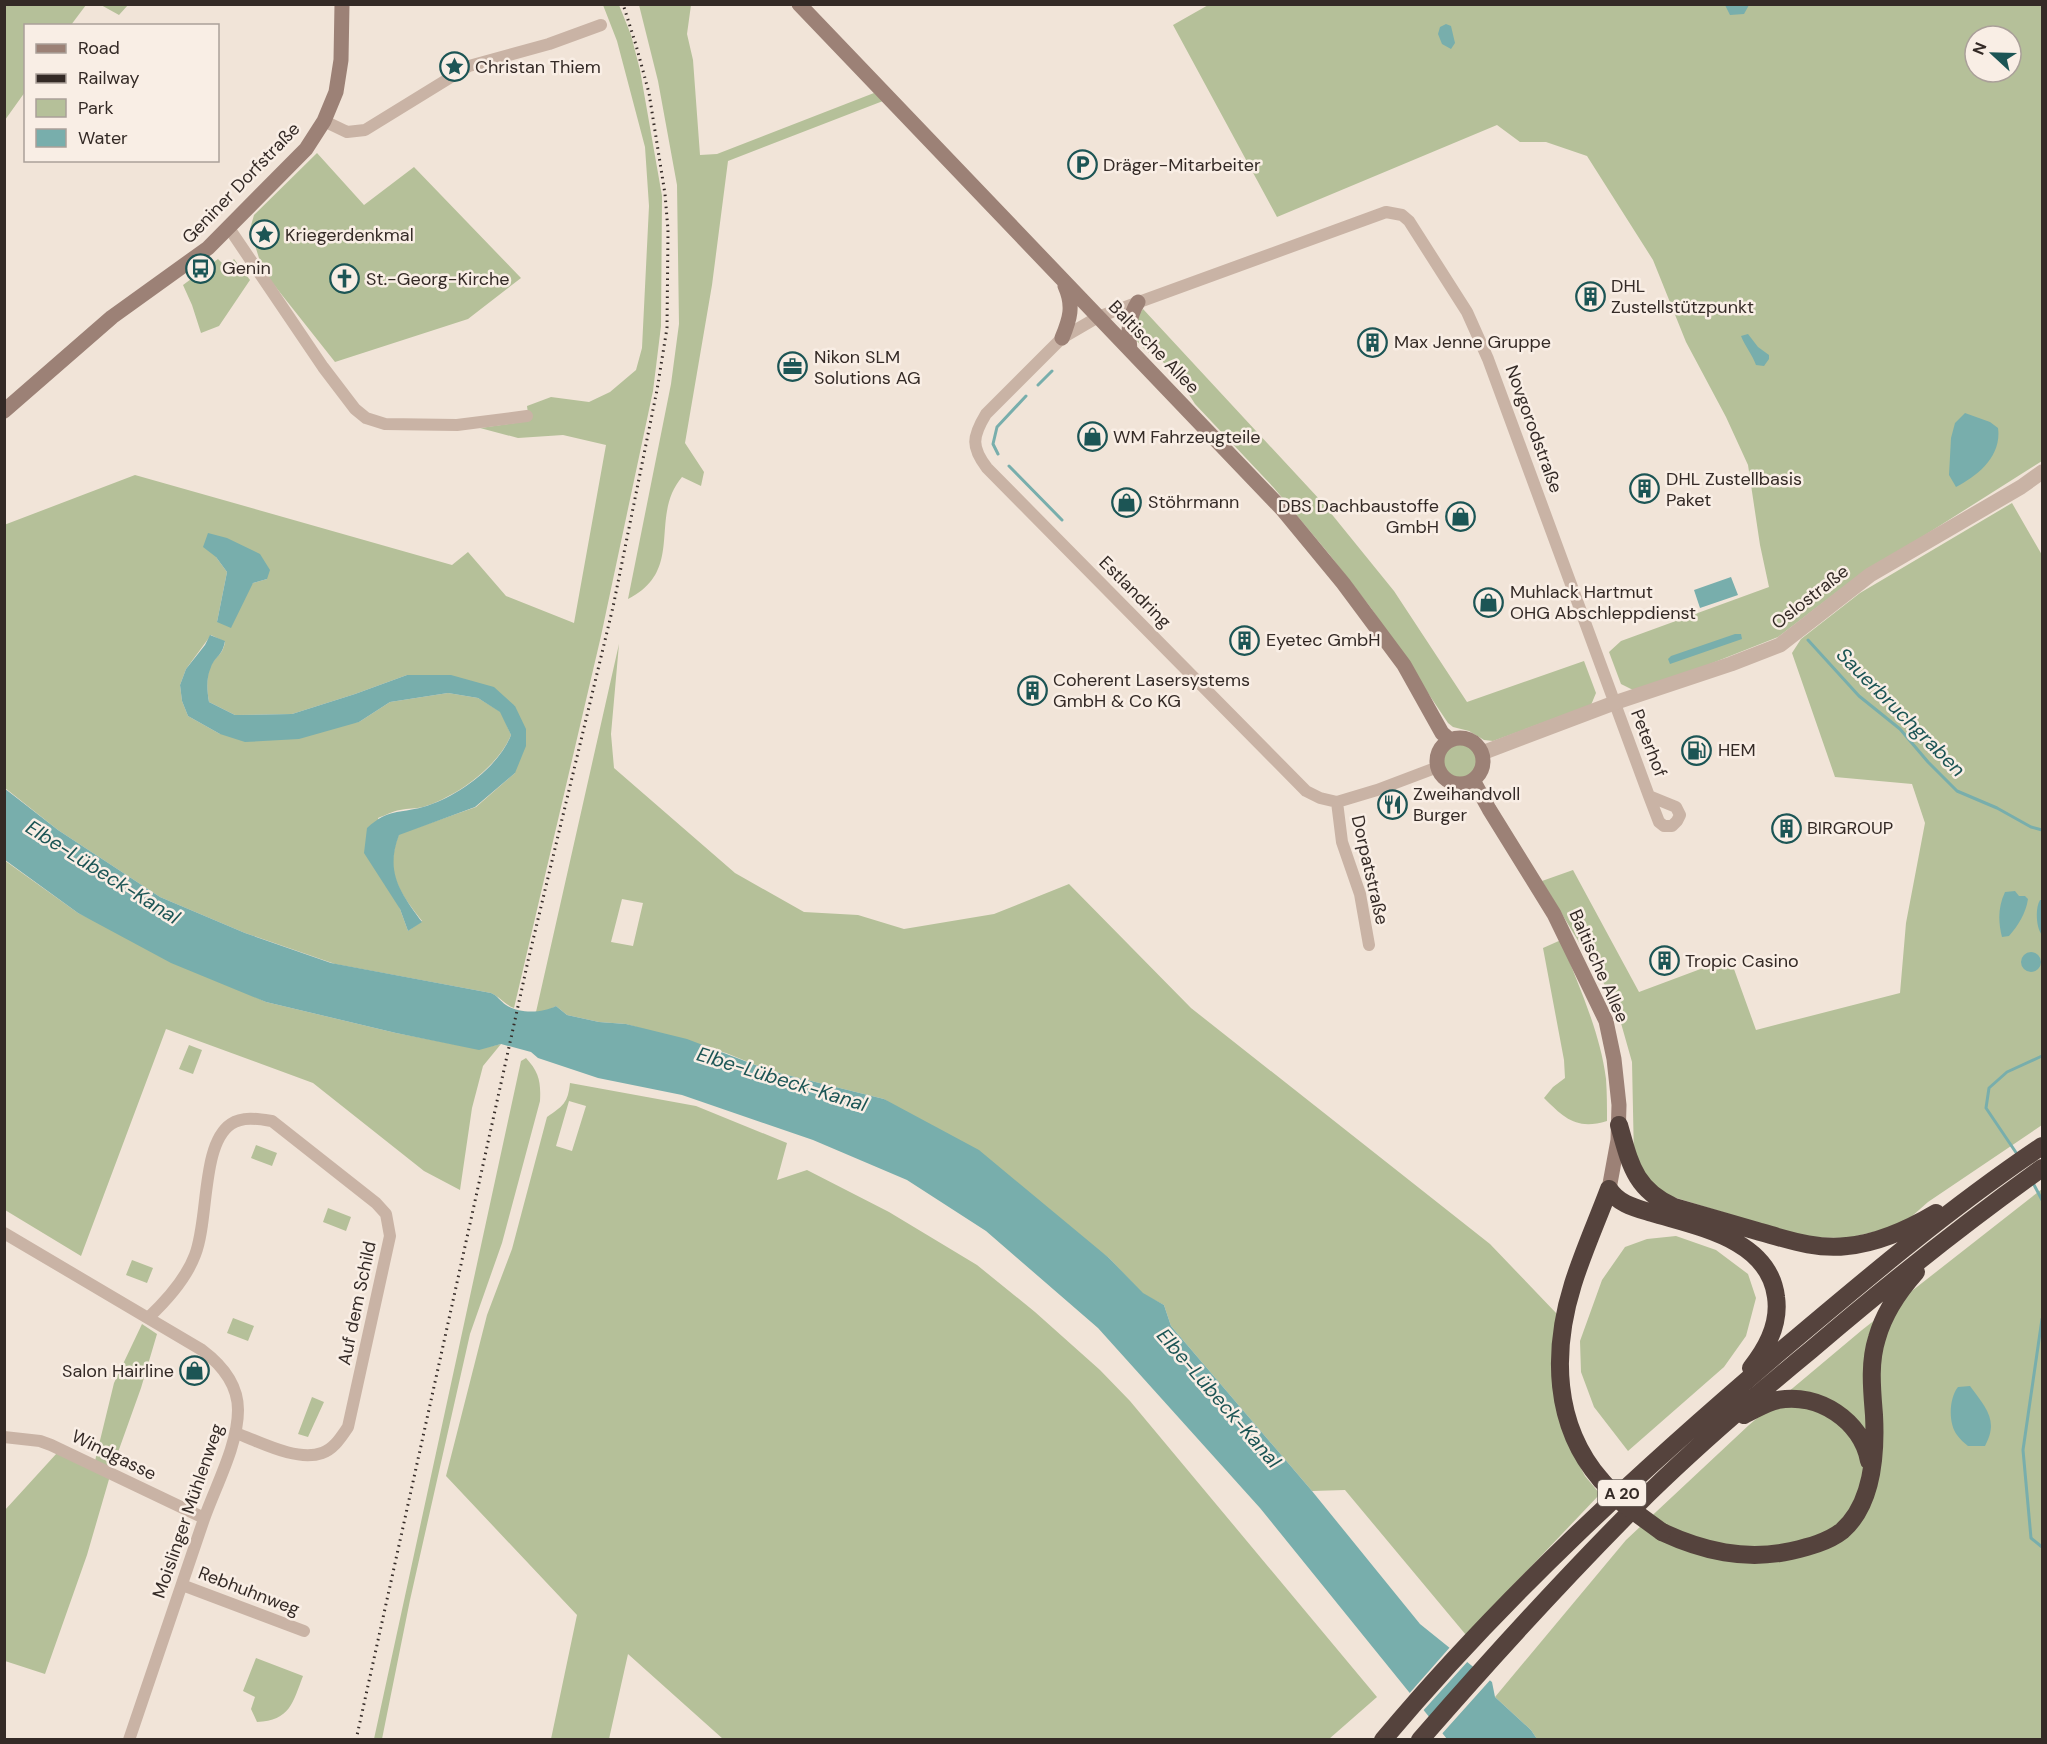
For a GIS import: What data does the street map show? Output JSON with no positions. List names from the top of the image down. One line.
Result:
{"streets":{"highway":["A 20"],"main road":["Geniner Dorfstraße","Baltische Allee"],"street":["Novgorodstraße","Estlandring","Oslostraße","Peterhof","Dorpatstraße","Auf dem Schild","Windgasse","Moislinger Mühlenweg","Rebhuhnweg"]},"crossings":[["Baltische Allee","Novgorodstraße"],["Baltische Allee","Estlandring"],["Baltische Allee","Oslostraße"],["Novgorodstraße","Estlandring"],["Novgorodstraße","Oslostraße"],["Novgorodstraße","Peterhof"],["Estlandring","Dorpatstraße"],["Oslostraße","Peterhof"],["Auf dem Schild","Moislinger Mühlenweg"],["Windgasse","Moislinger Mühlenweg"],["Moislinger Mühlenweg","Rebhuhnweg"]],"water":["Sauerbruchgraben","Elbe-Lübeck-Kanal"],"places":{"place":["Christan Thiem","Kriegerdenkmal"],"parking":["Dräger-Mitarbeiter"],"bus stop":["Genin"],"church":["St.-Georg-Kirche"],"building":["DHL Zustellstützpunkt","Max Jenne Gruppe","DHL Zustellbasis Paket","Eyetec GmbH","Coherent Lasersystems GmbH & Co KG","BIRGROUP","Tropic Casino"],"office":["Nikon SLM Solutions AG"],"shop":["WM Fahrzeugteile","Stöhrmann","DBS Dachbaustoffe GmbH","Muhlack Hartmut OHG Abschleppdienst","Salon Hairline"],"fuel station":["HEM"],"restaurant":["Zweihandvoll Burger"]},"legend":["Road","Railway","Park","Water"],"north":"left"}
